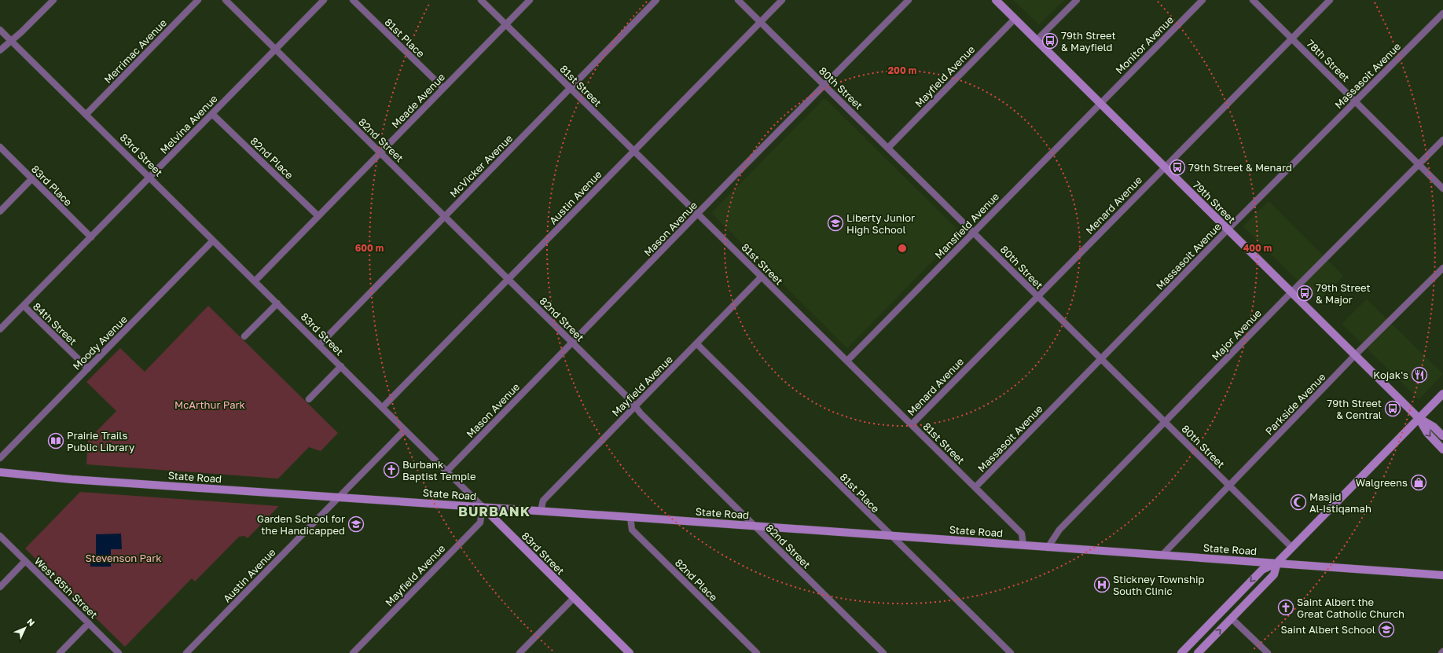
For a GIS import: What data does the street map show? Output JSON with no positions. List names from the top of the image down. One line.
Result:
{"streets":{"street":["81st Place","Monitor Avenue","Merrimac Avenue","78th Street","Massasoit Avenue","Mayfield Avenue","81st Street","80th Street","Meade Avenue","Melvina Avenue","82nd Street","83rd Street","82nd Place","McVicker Avenue","83rd Place","Austin Avenue","79th Street","Menard Avenue","Mansfield Avenue","Mason Avenue","84th Street","Major Avenue","Moody Avenue","Parkside Avenue","State Road","West 85th Street"]},"crossings":[["81st Place","Mayfield Avenue"],["81st Place","Meade Avenue"],["81st Place","State Road"],["Monitor Avenue","79th Street"],["Monitor Avenue","Mansfield Avenue"],["Merrimac Avenue","83rd Street"],["78th Street","Massasoit Avenue"],["78th Street","Menard Avenue"],["78th Street","Major Avenue"],["Massasoit Avenue","81st Street"],["Massasoit Avenue","80th Street"],["Massasoit Avenue","79th Street"],["Mayfield Avenue","81st Street"],["Mayfield Avenue","80th Street"],["Mayfield Avenue","82nd Street"],["Mayfield Avenue","83rd Street"],["Mayfield Avenue","79th Street"],["Mayfield Avenue","State Road"],["81st Street","Meade Avenue"],["81st Street","McVicker Avenue"],["81st Street","Austin Avenue"],["81st Street","Menard Avenue"],["81st Street","Mansfield Avenue"],["81st Street","Mason Avenue"],["81st Street","State Road"],["80th Street","Austin Avenue"],["80th Street","Menard Avenue"],["80th Street","Mansfield Avenue"],["80th Street","Mason Avenue"],["80th Street","Major Avenue"],["80th Street","Parkside Avenue"],["Meade Avenue","82nd Street"],["Meade Avenue","83rd Street"],["Meade Avenue","82nd Place"],["Melvina Avenue","82nd Street"],["Melvina Avenue","83rd Street"],["Melvina Avenue","82nd Place"],["Melvina Avenue","83rd Place"],["Melvina Avenue","84th Street"],["82nd Street","McVicker Avenue"],["82nd Street","Austin Avenue"],["82nd Street","Mason Avenue"],["82nd Street","State Road"],["83rd Street","McVicker Avenue"],["83rd Street","Austin Avenue"],["83rd Street","Mason Avenue"],["83rd Street","Moody Avenue"],["83rd Street","State Road"],["82nd Place","State Road"],["Austin Avenue","State Road"],["79th Street","Menard Avenue"],["79th Street","Mansfield Avenue"],["79th Street","Major Avenue"],["79th Street","Parkside Avenue"],["84th Street","Moody Avenue"],["Major Avenue","State Road"],["Parkside Avenue","State Road"]],"districts":["BURBANK"],"parks":["McArthur Park","Stevenson Park"],"places":{"bus stop":["79th Street & Mayfield","79th Street & Menard","79th Street & Major","79th Street & Central"],"school or university":["Liberty Junior High School","Garden School for the Handicapped","Saint Albert School"],"restaurant":["Kojak's"],"library":["Prairie Trails Public Library"],"church":["Burbank Baptist Temple","Saint Albert the Great Catholic Church"],"shop":["Walgreens"],"mosque":["Masjid Al-Istiqamah"],"hospital":["Stickney Township South Clinic"]},"north":"top right","rings":["200 m","400 m","600 m"]}
